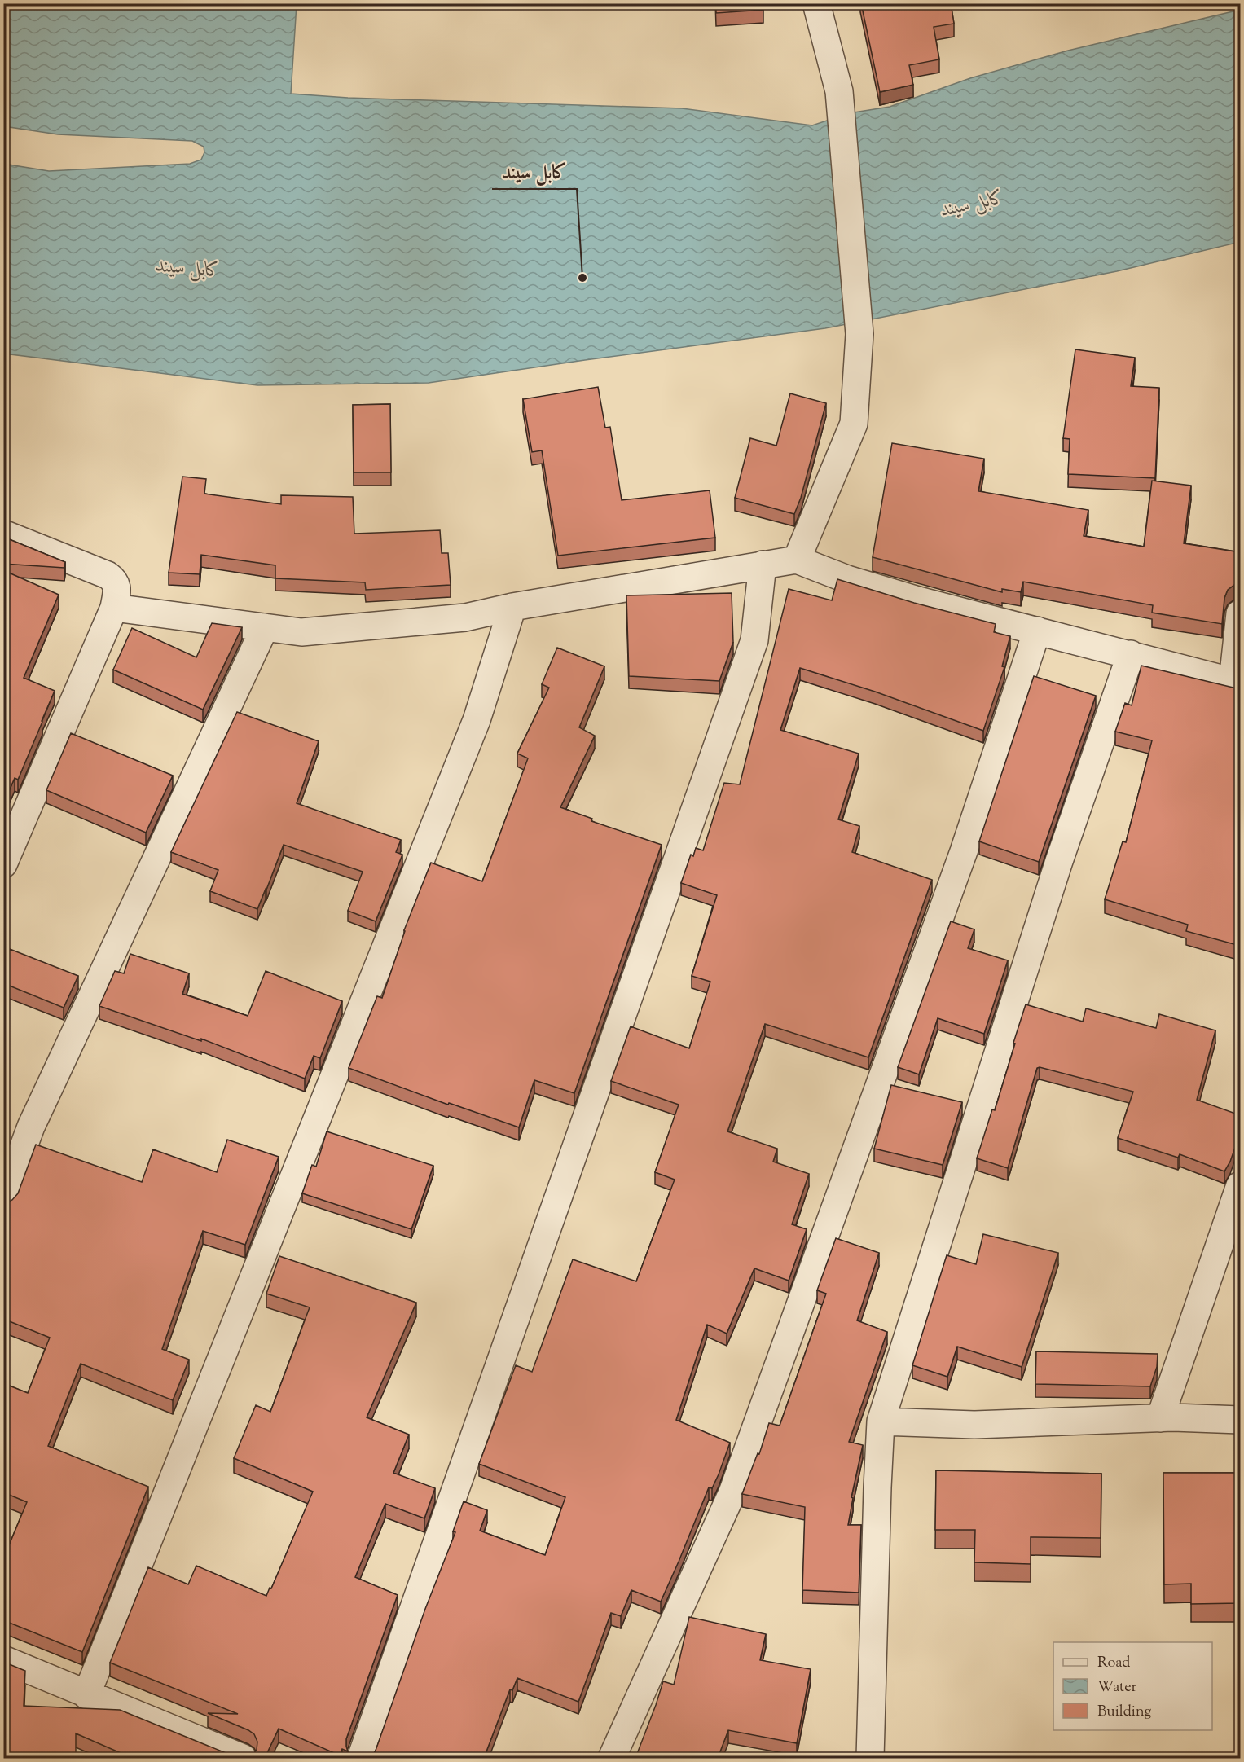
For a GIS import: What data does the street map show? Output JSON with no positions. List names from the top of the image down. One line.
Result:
{"water":["کابل سيند"],"places":["کابل سيند"],"legend":["Road","Water","Building"]}
